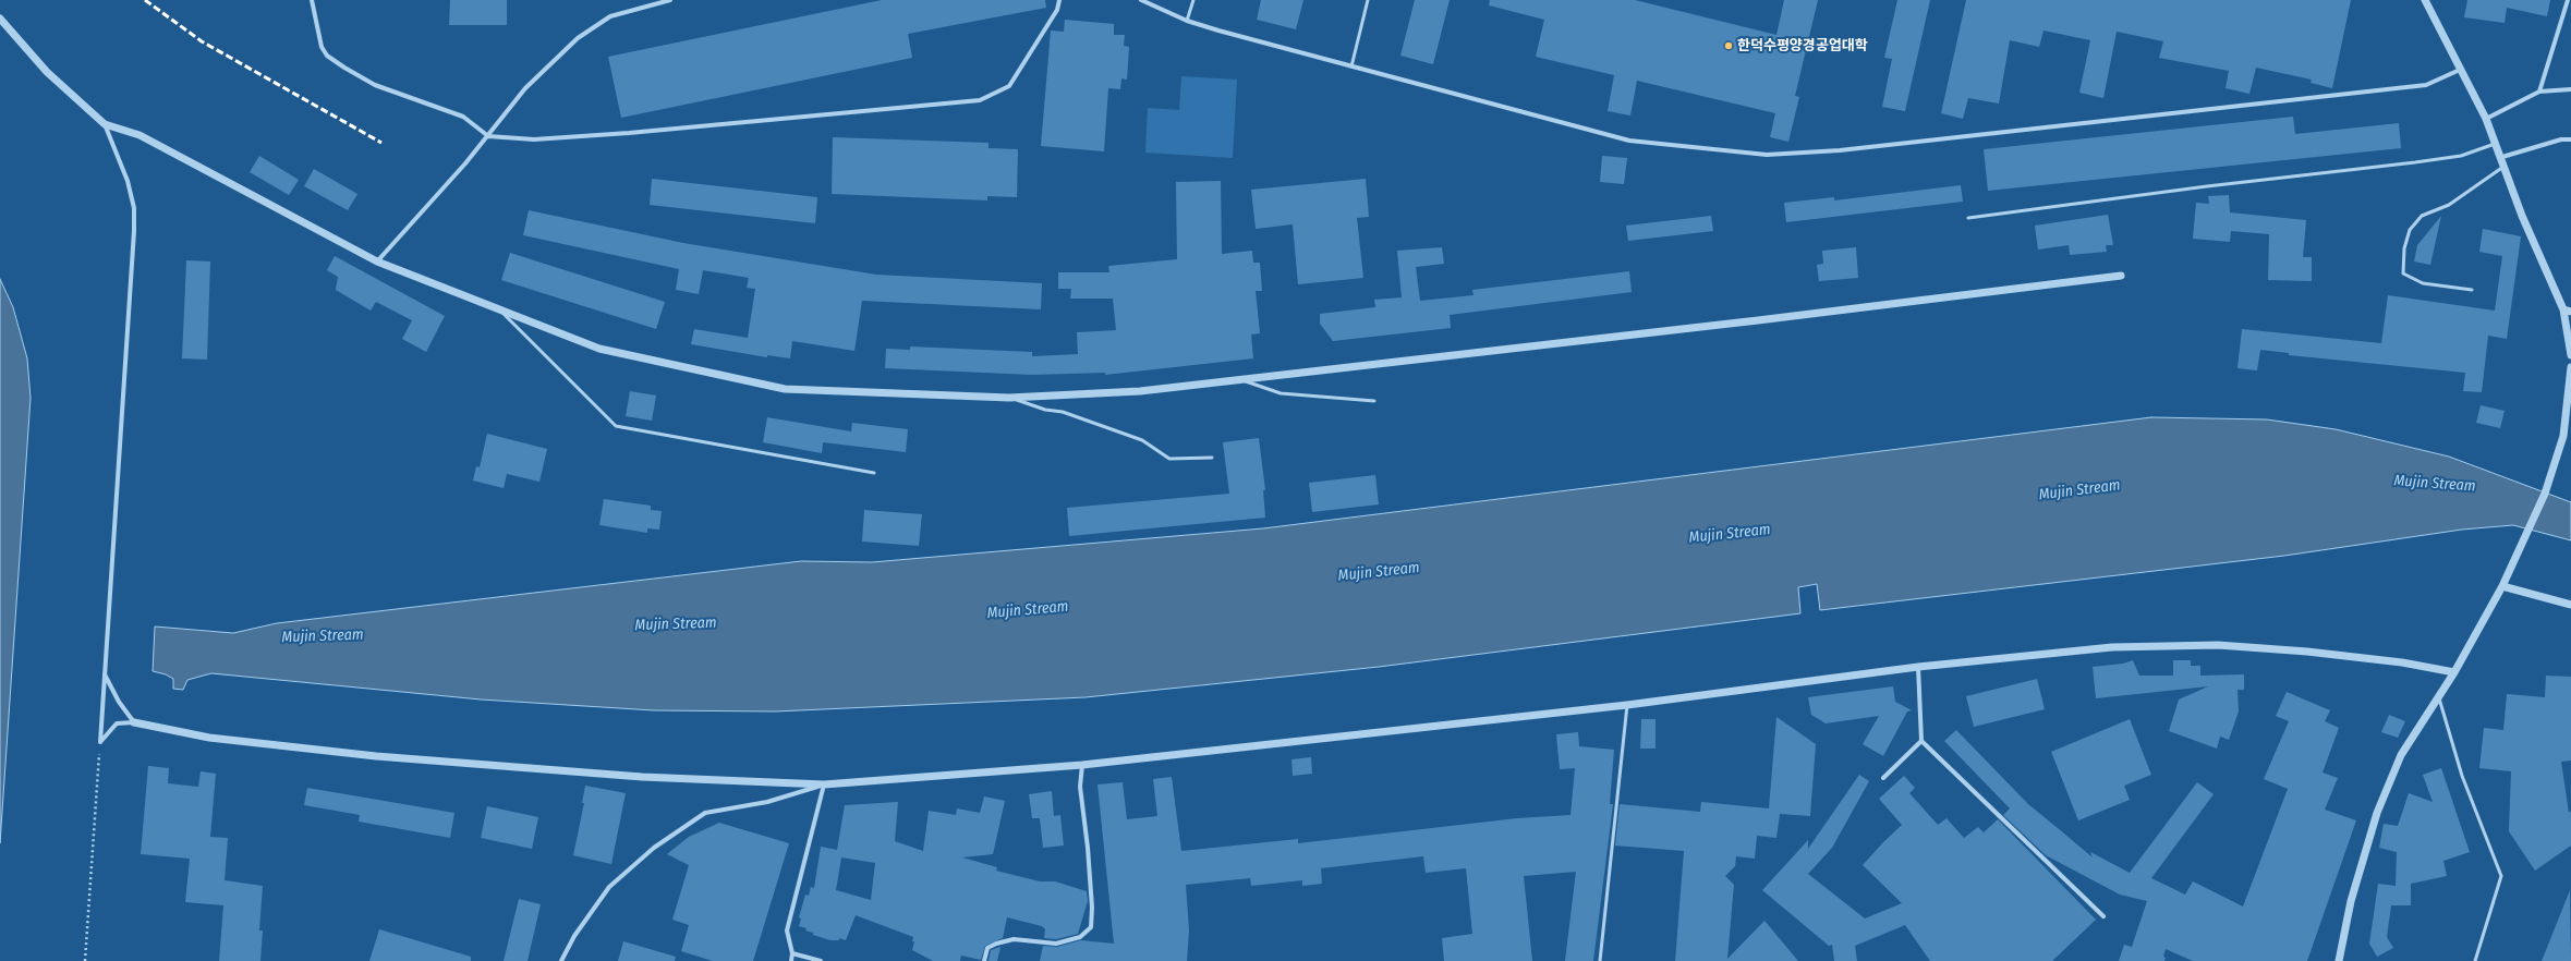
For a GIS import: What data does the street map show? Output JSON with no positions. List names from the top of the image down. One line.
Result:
{"water":["Mujin Stream"],"places":["한덕수평양경공업대학"]}
